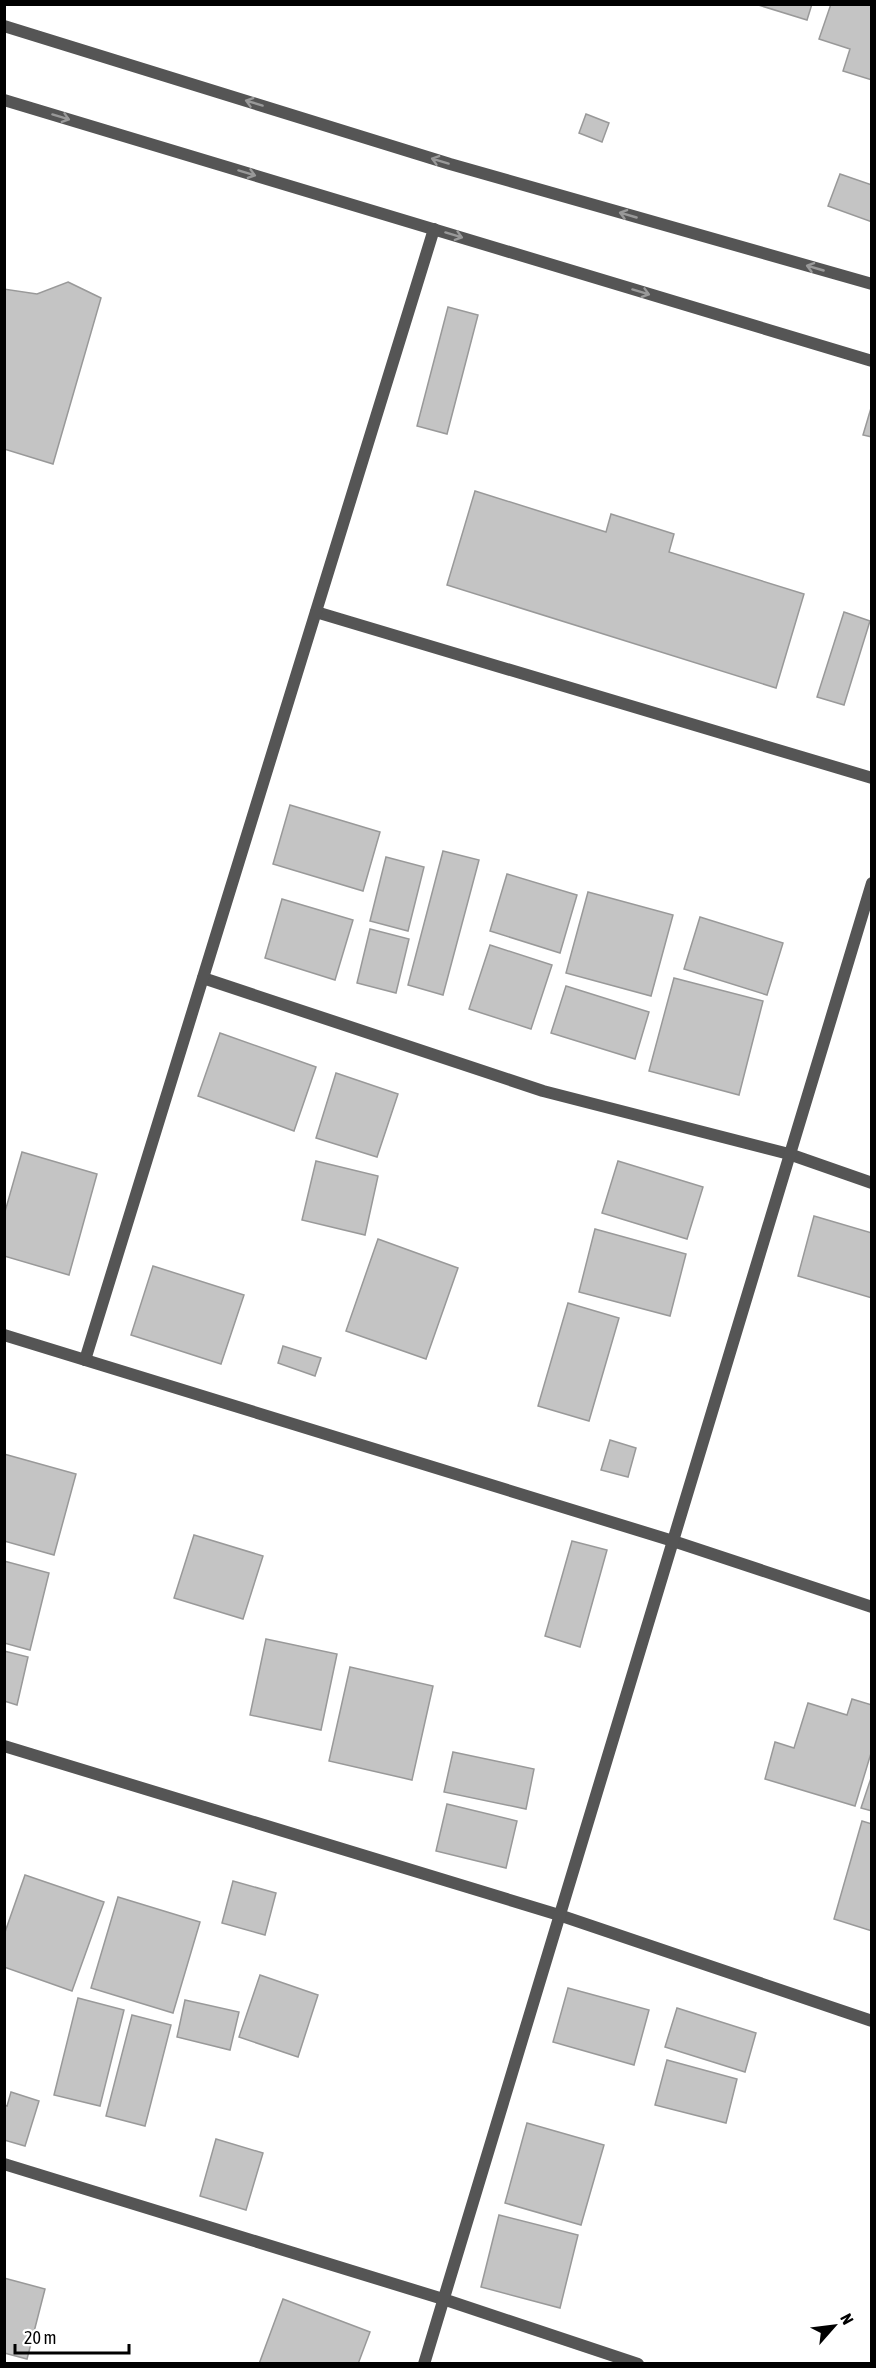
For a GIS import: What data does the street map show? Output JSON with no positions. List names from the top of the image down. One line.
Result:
{"scale_bar":"20 m","north":"top right"}
